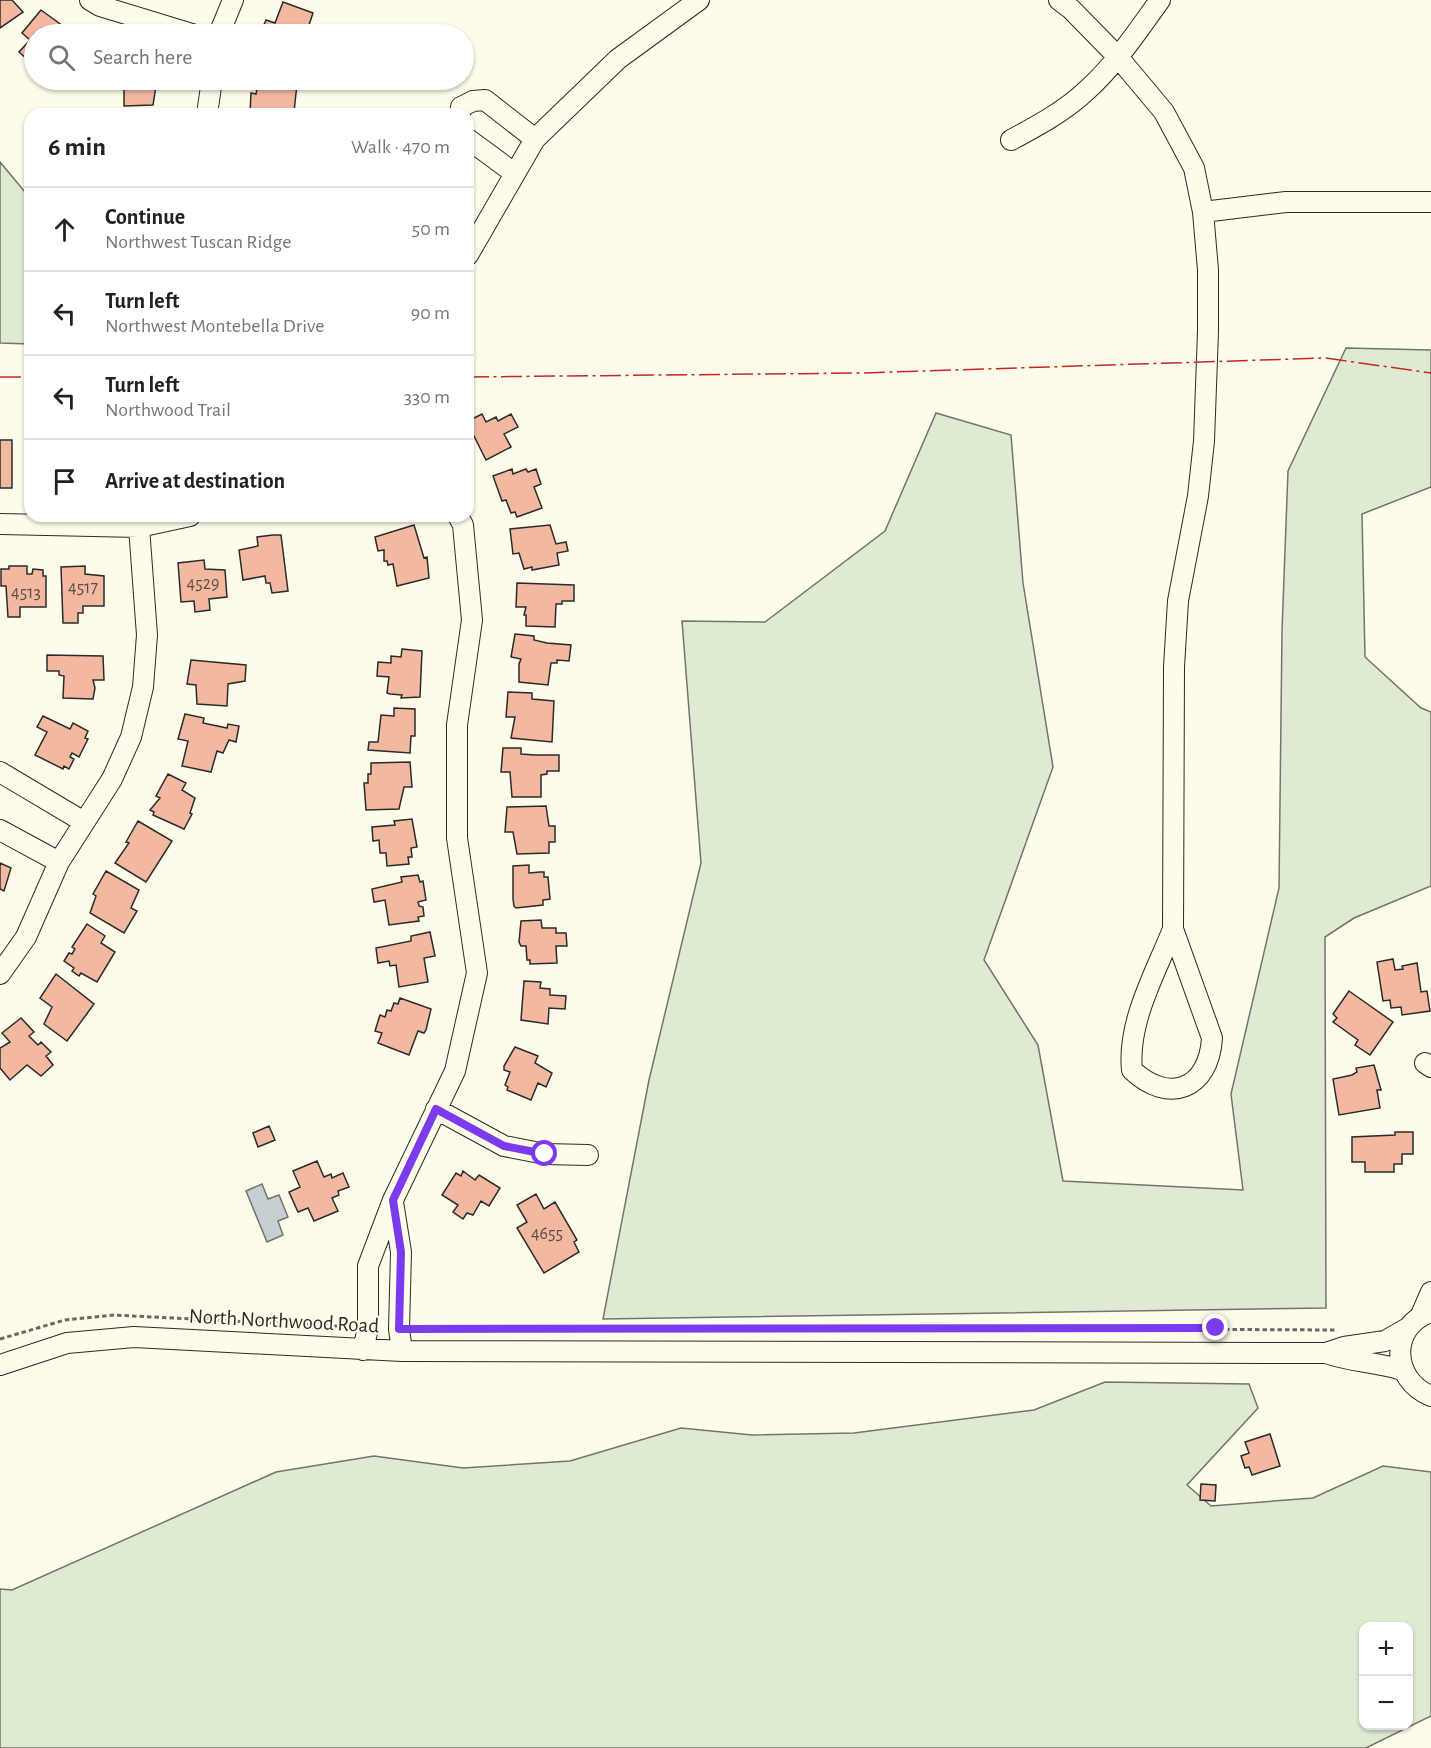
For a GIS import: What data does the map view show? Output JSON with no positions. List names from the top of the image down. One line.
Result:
{"streets":{"street":["North Northwood Road"]},"house_numbers":["4529","4517","4513","4655"],"page":{"search":"Search here","heading":["6 min","Walk · 470 m"],"list":[["Continue","Northwest Tuscan Ridge","50 m"],["Turn left","Northwest Montebella Drive","90 m"],["Turn left","Northwood Trail","330 m"],"Arrive at destination"],"map_buttons":["+","−"]}}
